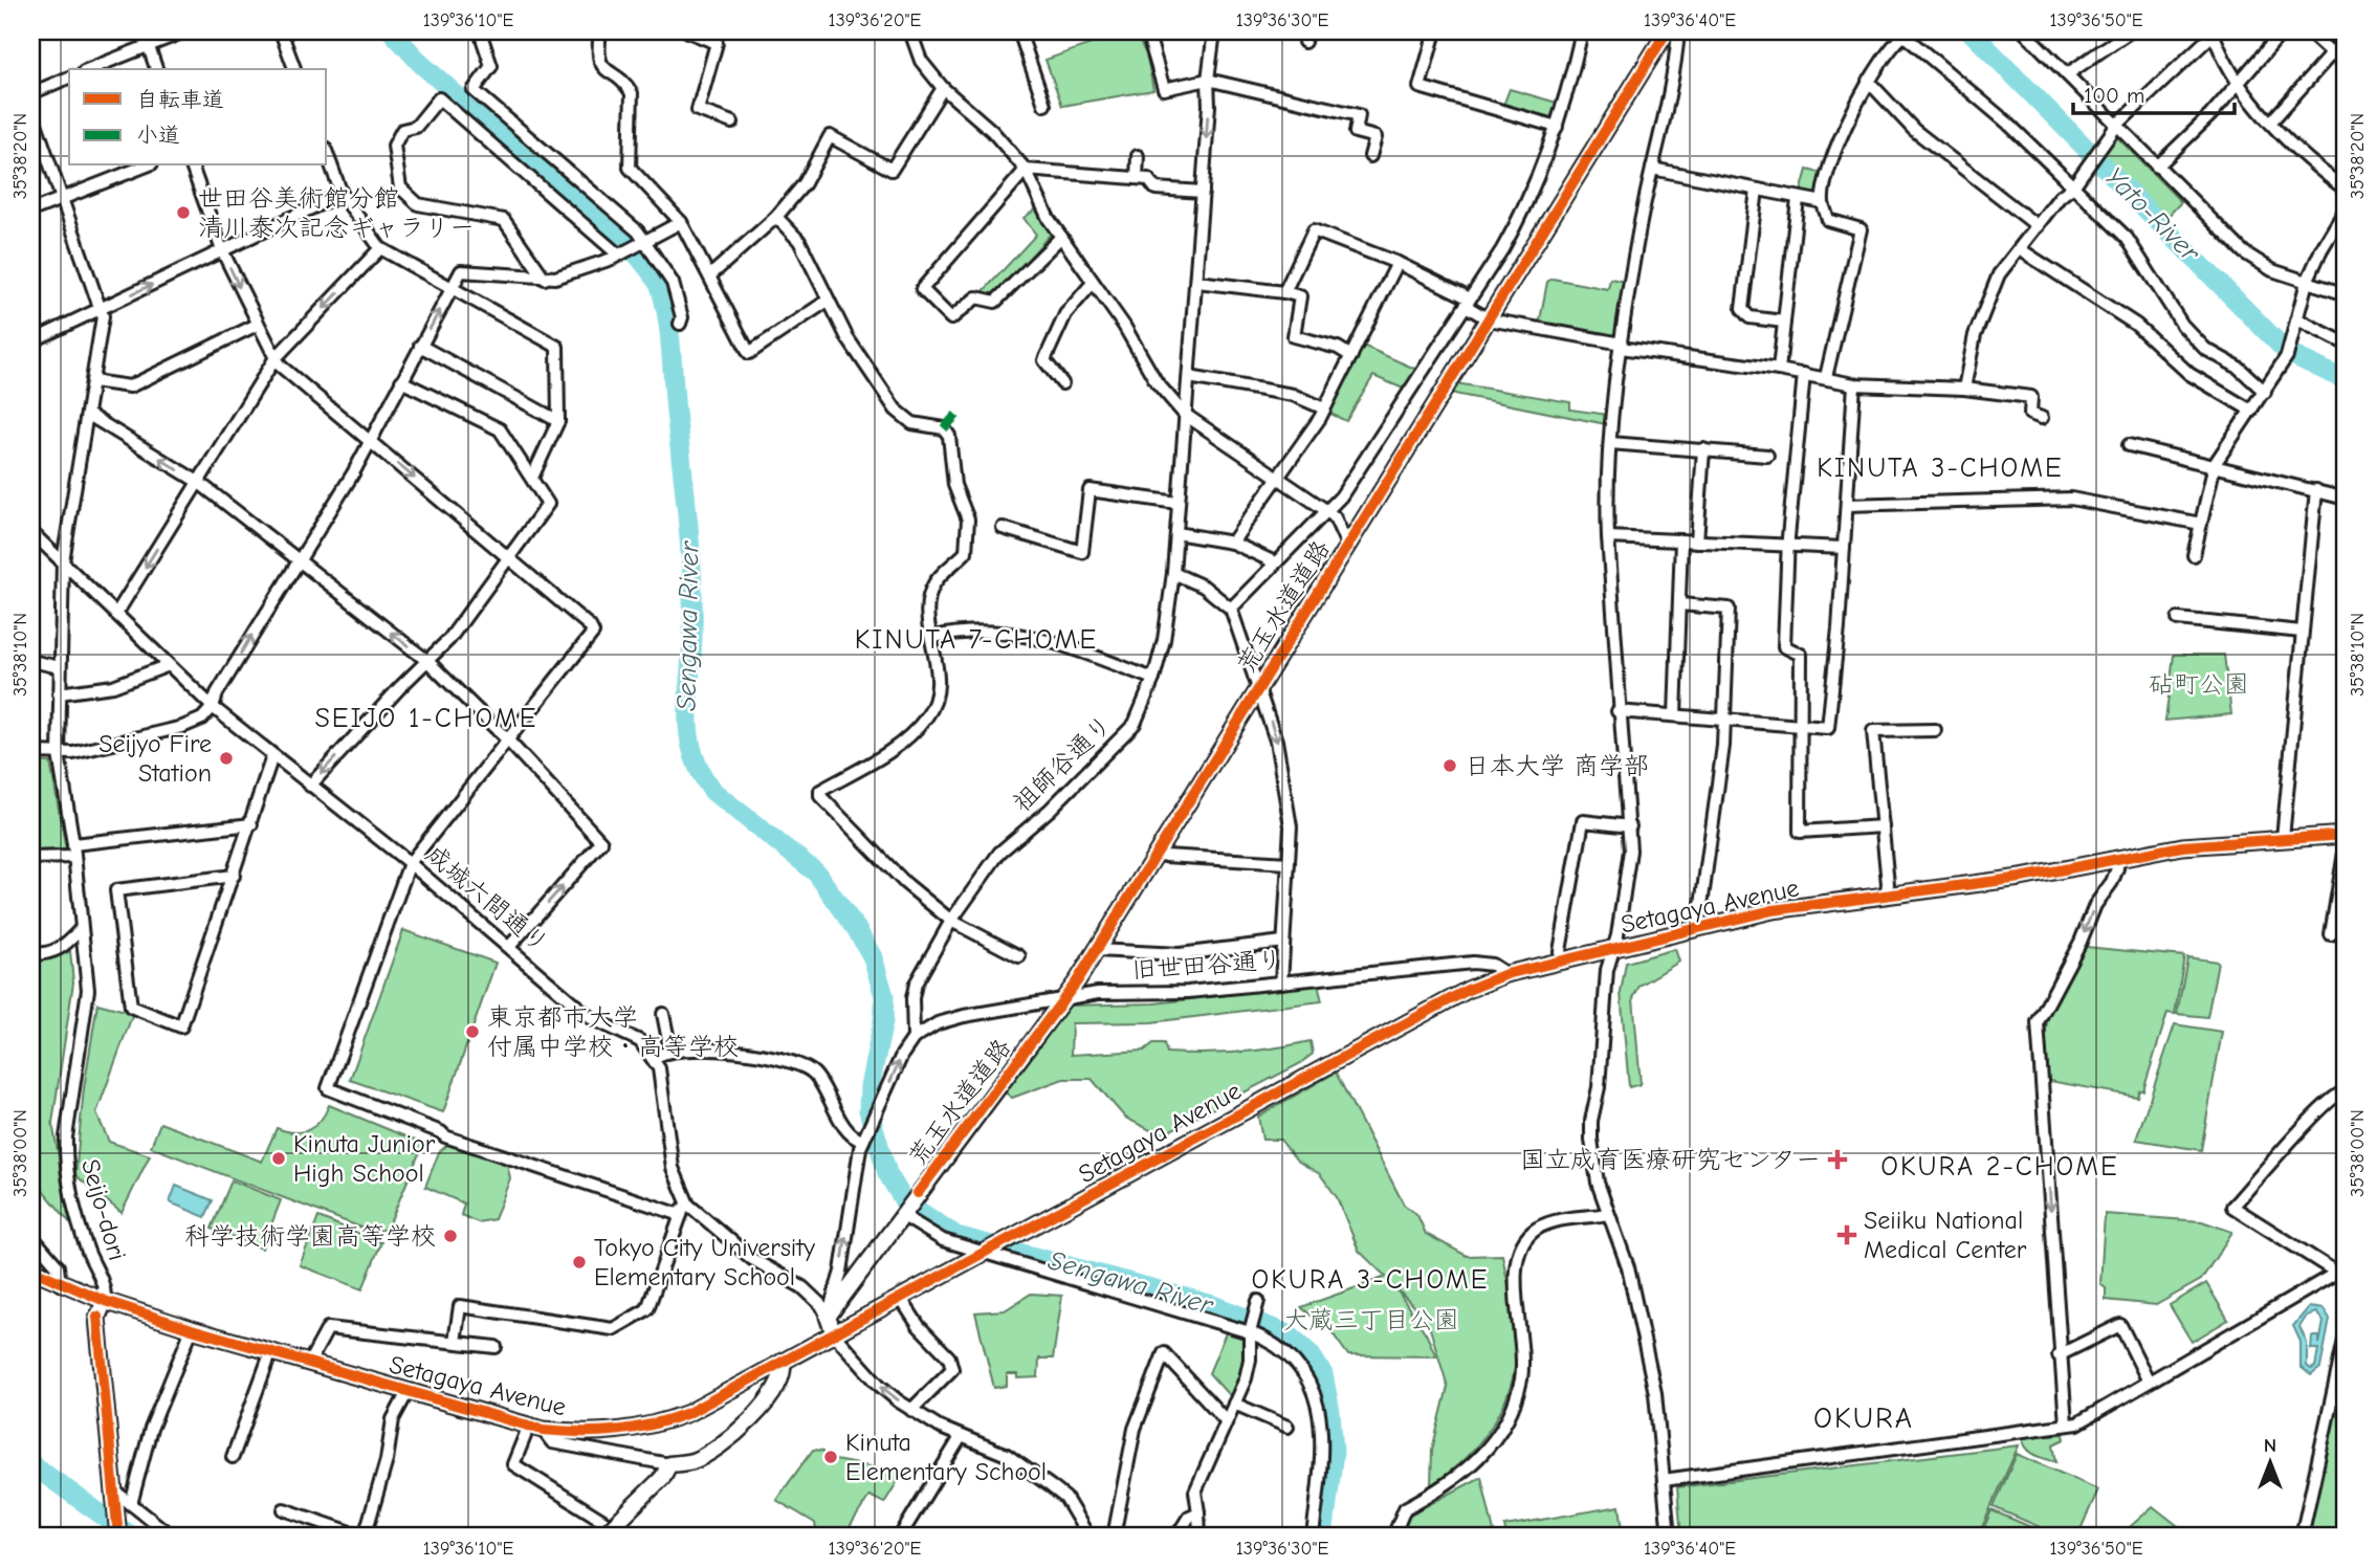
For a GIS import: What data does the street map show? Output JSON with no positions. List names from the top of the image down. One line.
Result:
{"streets":{"main road":["荒玉水道道路","Setagaya Avenue"],"street":["祖師谷通り","成城六間通り","旧世田谷通り","Seijo-dori"]},"crossings":[["荒玉水道道路","旧世田谷通り"],["祖師谷通り","旧世田谷通り"],["成城六間通り","Seijo-dori"],["Setagaya Avenue","旧世田谷通り"],["Setagaya Avenue","Seijo-dori"]],"districts":["KINUTA 3-CHOME","KINUTA 7-CHOME","SEIJO 1-CHOME","OKURA 2-CHOME","OKURA 3-CHOME","OKURA"],"water":["Yato-River","Sengawa River"],"parks":["砧町公園","大蔵三丁目公園"],"places":{"other":["世田谷美術館分館 清川泰次記念ギャラリー","Seijyo Fire Station","日本大学 商学部","東京都市大学 付属中学校・高等学校","Kinuta Junior High School","科学技術学園高等学校","Tokyo City University Elementary School","Kinuta Elementary School"],"health":["国立成育医療研究センター","Seiiku National Medical Center"]},"legend":["自転車道","小道"],"scale_bar":"100 m","north":"top","coordinates":["139°36'10\"E","139°36'20\"E","139°36'30\"E","139°36'40\"E","139°36'50\"E","35°38'20\"N","35°38'10\"N","35°38'00\"N"]}
